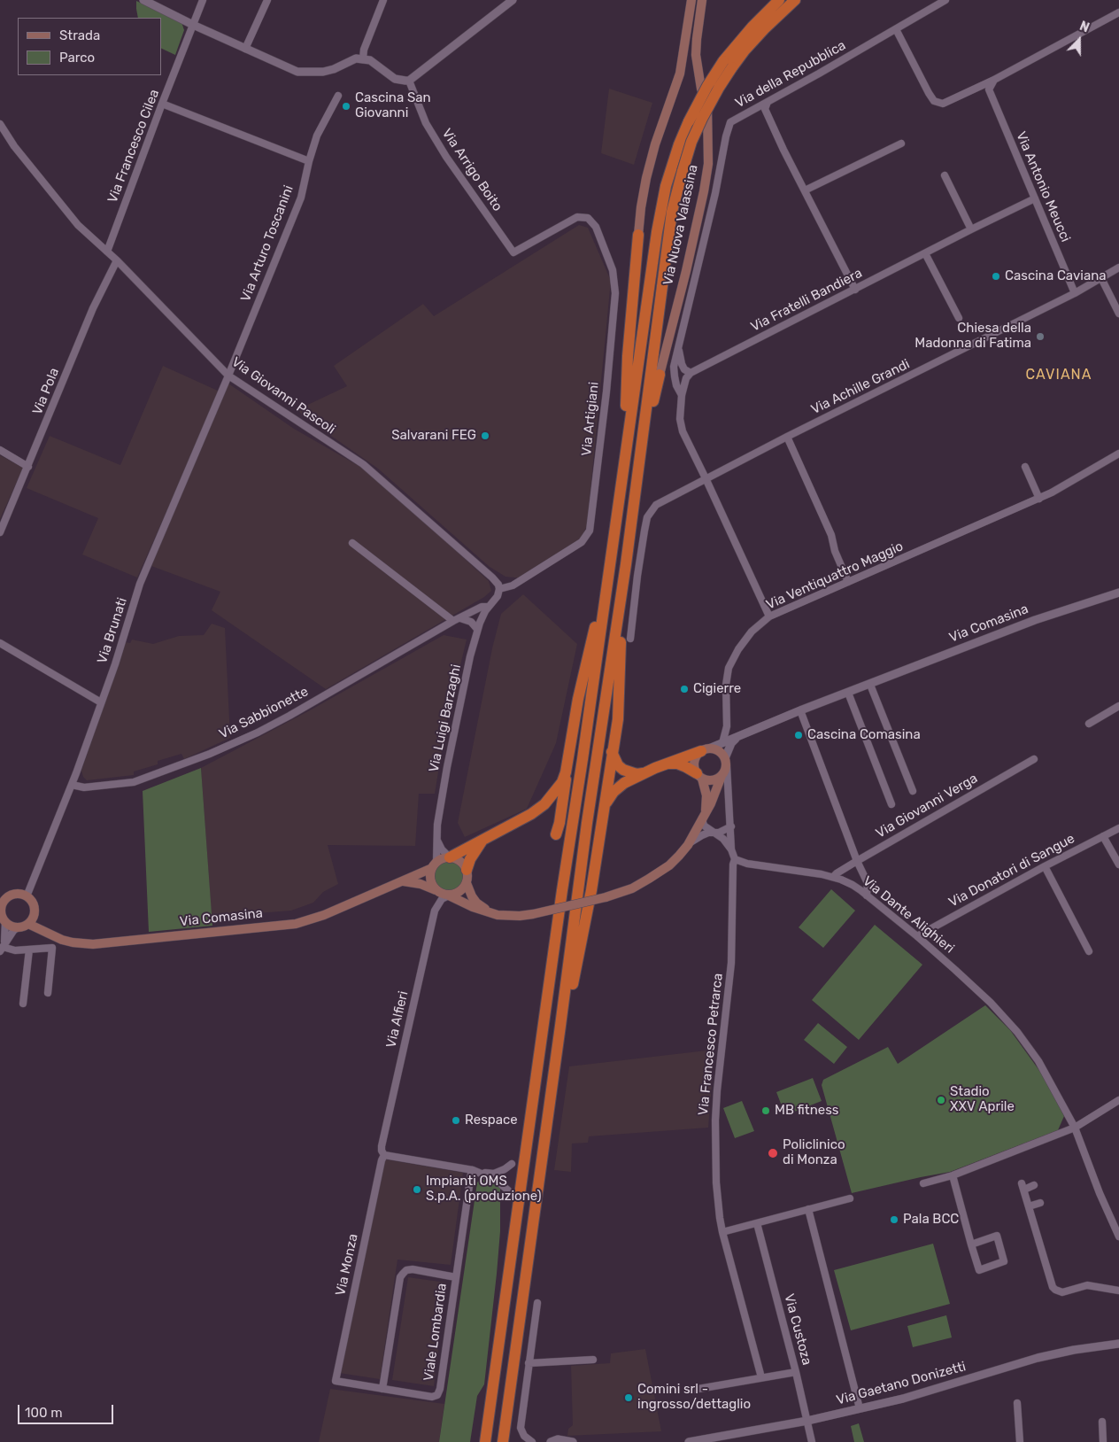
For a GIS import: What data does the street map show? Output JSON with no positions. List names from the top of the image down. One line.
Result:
{"streets":{"main road":["Via Nuova Valassina","Via Comasina"],"street":["Via della Repubblica","Via Francesco Cilea","Via Arrigo Boito","Via Antonio Meucci","Via Arturo Toscanini","Via Fratelli Bandiera","Via Achille Grandi","Via Pola","Via Giovanni Pascoli","Via Artigiani","Via Ventiquattro Maggio","Via Brunati","Via Sabbionette","Via Luigi Barzaghi","Via Giovanni Verga","Via Donatori di Sangue","Via Dante Alighieri","Via Alfieri","Via Francesco Petrarca","Via Monza","Via Custoza","Viale Lombardia","Via Gaetano Donizetti"]},"crossings":[["Via Francesco Cilea","Via Giovanni Pascoli"],["Via Arrigo Boito","Via Artigiani"],["Via Antonio Meucci","Via Fratelli Bandiera"],["Via Antonio Meucci","Via Achille Grandi"],["Via Arturo Toscanini","Via Giovanni Pascoli"],["Via Arturo Toscanini","Via Brunati"],["Via Pola","Via Giovanni Pascoli"],["Via Giovanni Pascoli","Via Artigiani"],["Via Giovanni Pascoli","Via Brunati"],["Via Ventiquattro Maggio","Via Comasina"],["Via Comasina","Via Brunati"],["Via Comasina","Via Luigi Barzaghi"],["Via Comasina","Via Alfieri"],["Via Brunati","Via Sabbionette"],["Via Sabbionette","Via Luigi Barzaghi"],["Via Luigi Barzaghi","Via Alfieri"],["Via Giovanni Verga","Via Dante Alighieri"],["Via Donatori di Sangue","Via Dante Alighieri"],["Via Dante Alighieri","Via Francesco Petrarca"],["Via Alfieri","Via Monza"],["Via Monza","Viale Lombardia"],["Via Custoza","Via Gaetano Donizetti"]],"districts":["CAVIANA"],"places":["Cascina San Giovanni","Cascina Caviana","Chiesa della Madonna di Fatima","Salvarani FEG","Cigierre","Cascina Comasina","Stadio XXV Aprile","MB fitness","Respace","Policlinico di Monza","Impianti OMS S.p.A. (produzione)","Pala BCC","Comini srl - ingrosso/dettaglio"],"legend":["Strada","Parco"],"scale_bar":"100 m","north":"top"}
